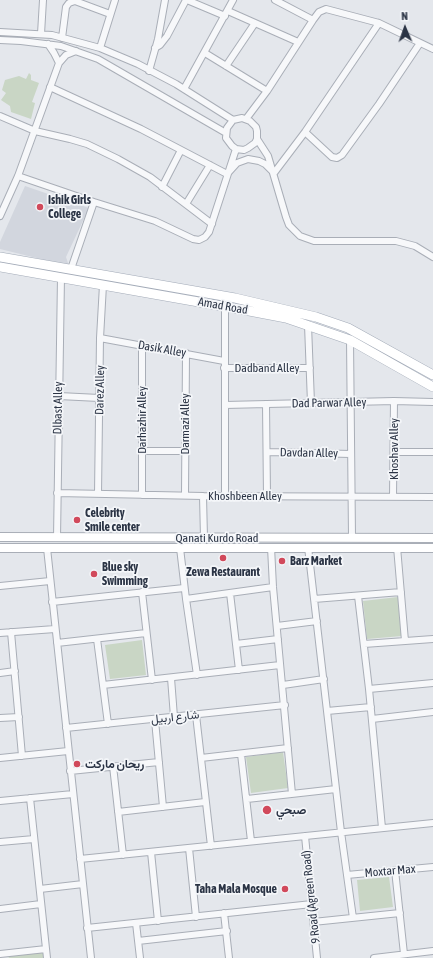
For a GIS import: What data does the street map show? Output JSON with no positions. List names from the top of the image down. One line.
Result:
{"streets":{"main road":["Amad Road"],"street":["Dasik Alley","Dadband Alley","Darez Alley","Dad Parwar Alley","Dlbast Alley","Darhazhir Alley","Darmazi Alley","Khoshav Alley","Davdan Alley","Khoshbeen Alley","Qanati Kurdo Road","شارع اربيل","Moxtar Max","9 Road (Agreen Road)"]},"crossings":[["Amad Road","Darez Alley"],["Amad Road","Dlbast Alley"],["Dasik Alley","Darez Alley"],["Dasik Alley","Darhazhir Alley"],["Dasik Alley","Darmazi Alley"],["Darez Alley","Khoshbeen Alley"],["Dad Parwar Alley","Khoshav Alley"],["Dad Parwar Alley","Davdan Alley"],["Dlbast Alley","Khoshbeen Alley"],["Dlbast Alley","Qanati Kurdo Road"],["Darhazhir Alley","Khoshbeen Alley"],["Darmazi Alley","Khoshbeen Alley"],["Khoshav Alley","Khoshbeen Alley"],["Davdan Alley","Khoshbeen Alley"]],"places":["Ishik Girls College","Celebrity Smile center","Zewa Restaurant","Barz Market","Blue sky Swimming","ريحان ماركت","صبحي","Taha Mala Mosque"],"north":"top"}
